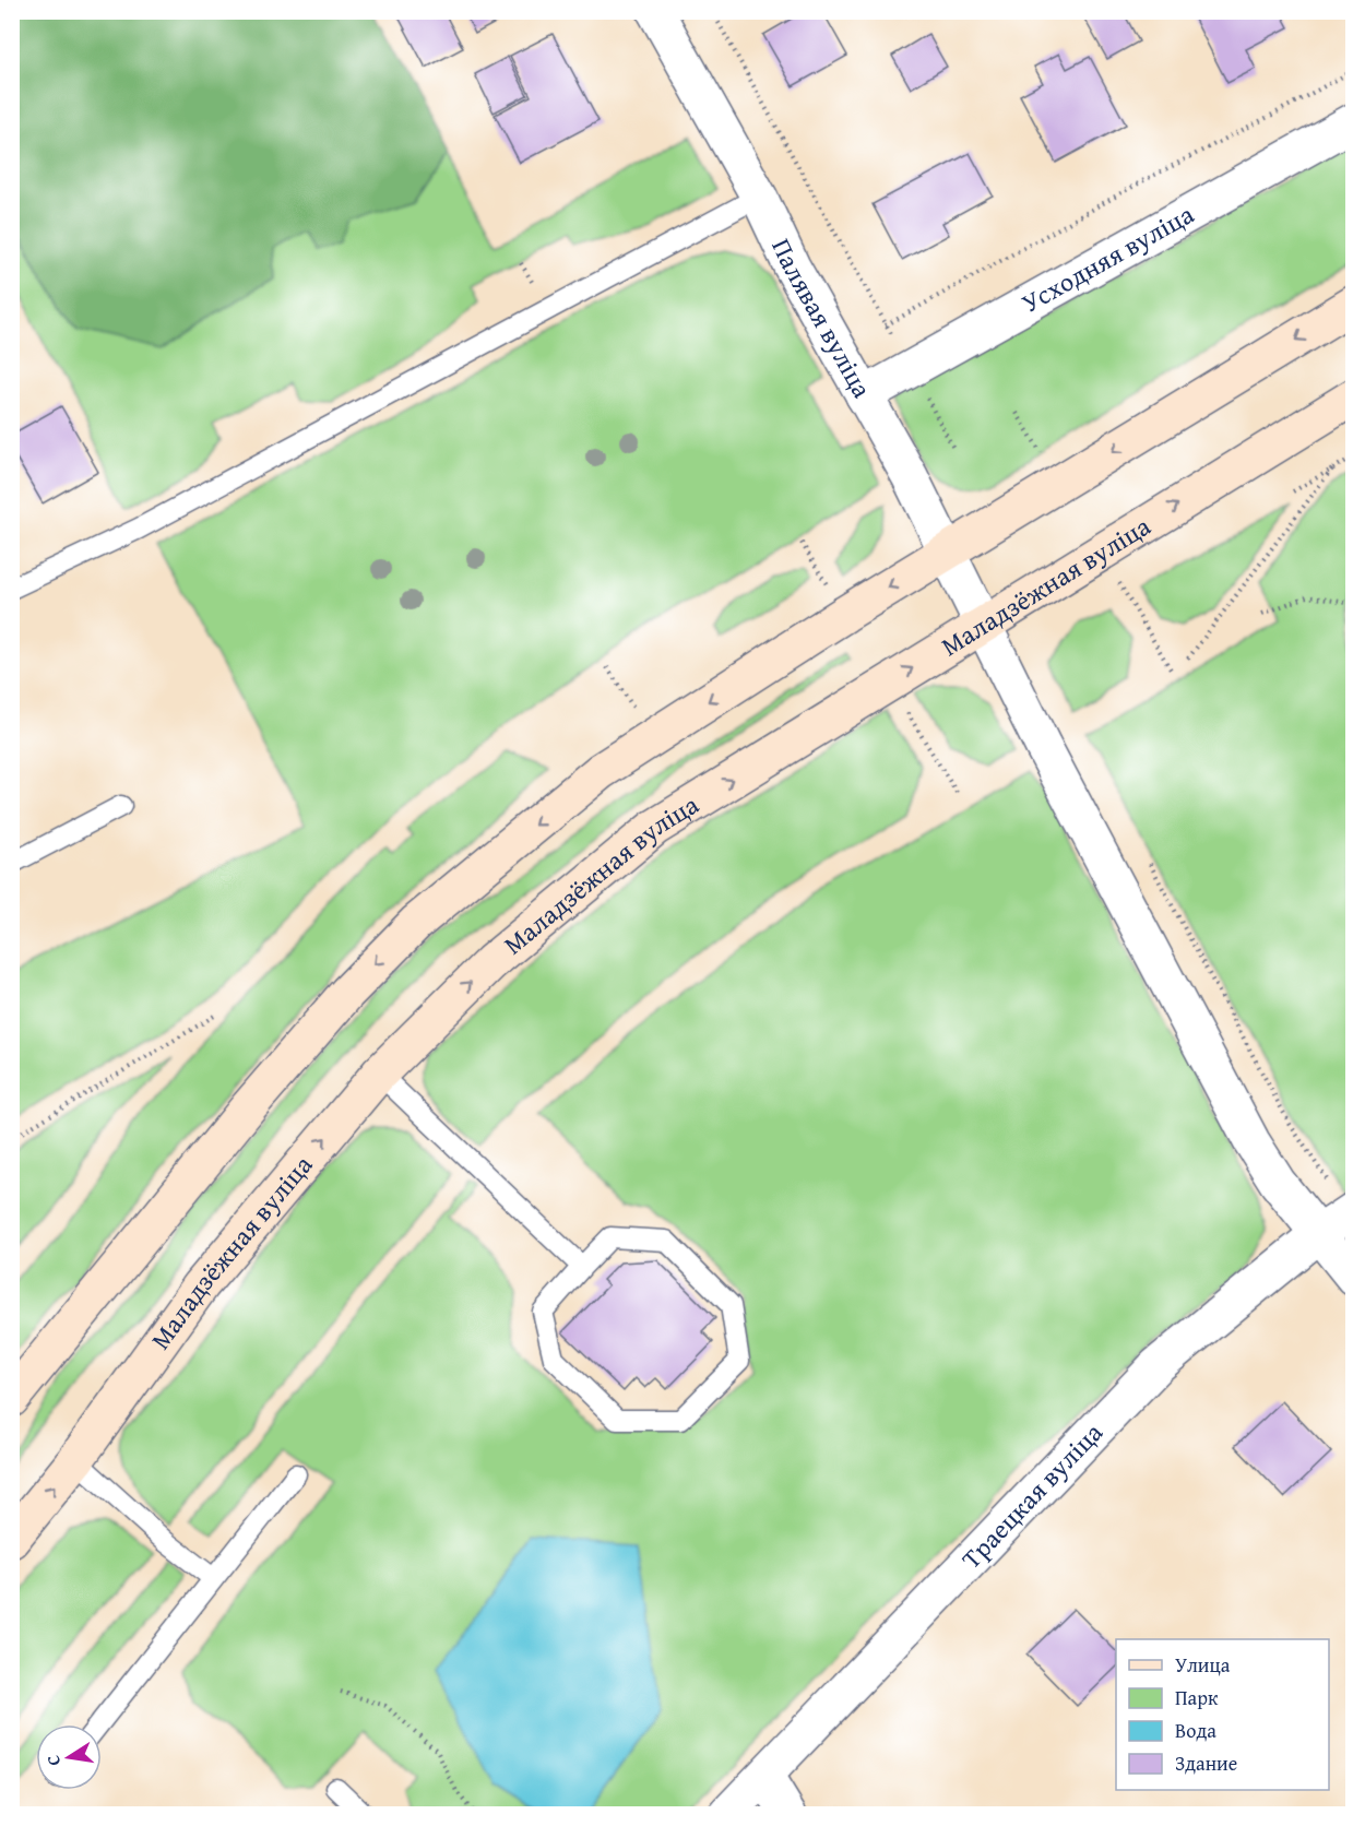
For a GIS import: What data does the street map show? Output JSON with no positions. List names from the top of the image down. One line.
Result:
{"streets":{"main road":["Маладзёжная вуліца"],"street":["Усходняя вуліца","Палявая вуліца","Траецкая вуліца"]},"crossings":[["Усходняя вуліца","Палявая вуліца"],["Палявая вуліца","Маладзёжная вуліца"],["Палявая вуліца","Траецкая вуліца"]],"legend":["Улица","Парк","Вода","Здание"],"north":"left"}
